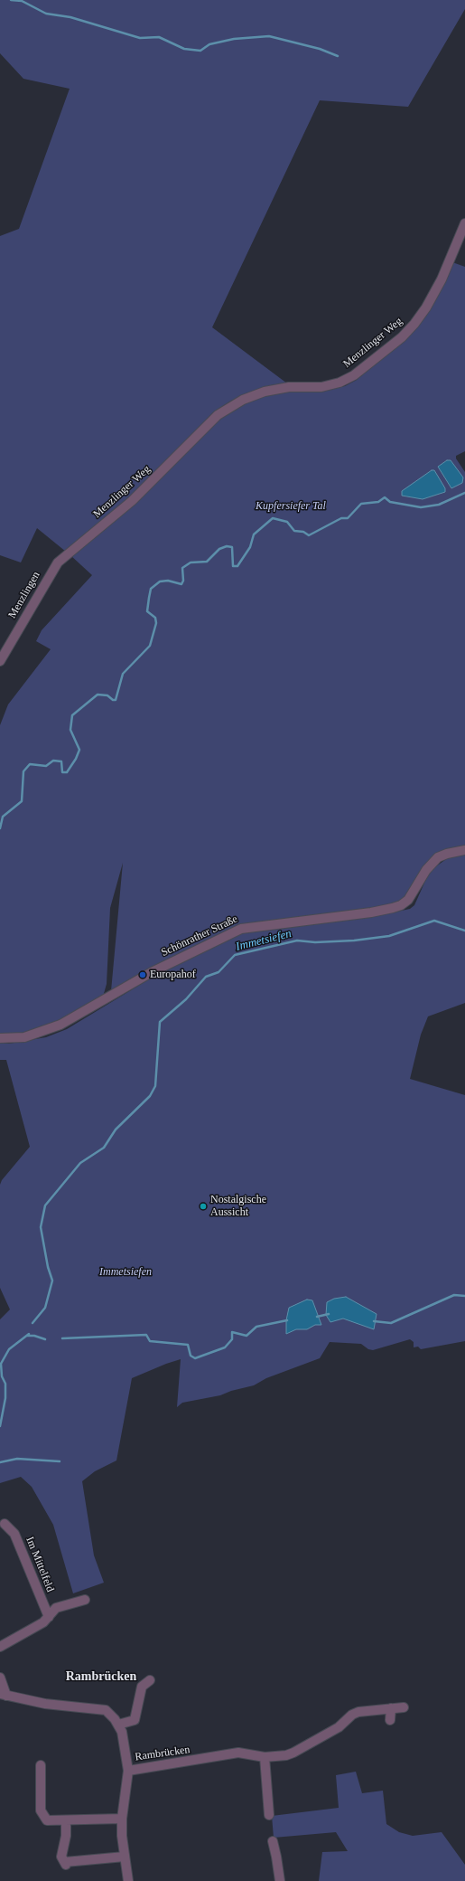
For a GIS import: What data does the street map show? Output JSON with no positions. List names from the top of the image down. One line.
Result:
{"streets":{"street":["Menzlinger Weg","Menzlingen","Schönrather Straße","Im Mittelfeld","Rambrücken"]},"crossings":[["Menzlinger Weg","Menzlingen"]],"districts":["Rambrücken"],"water":["Immetsiefen"],"parks":["Kupfersiefer Tal","Immetsiefen"],"places":["Europahof","Nostalgische Aussicht"]}
